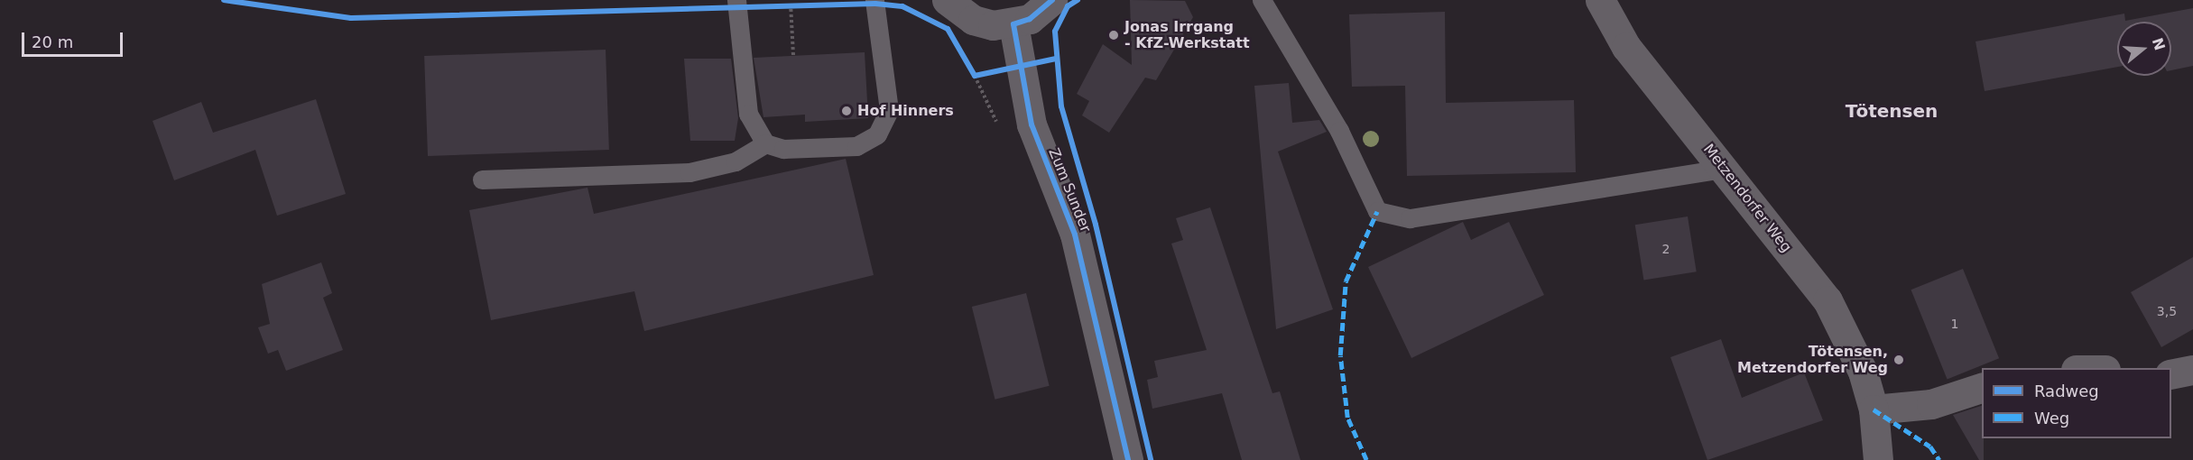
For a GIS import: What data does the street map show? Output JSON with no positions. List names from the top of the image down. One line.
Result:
{"streets":{"street":["Zum Sunder","Metzendorfer Weg"]},"districts":["Tötensen"],"places":["Jonas Irrgang - KfZ-Werkstatt","Hof Hinners","Tötensen, Metzendorfer Weg"],"house_numbers":["2","3,5","1"],"legend":["Radweg","Weg"],"scale_bar":"20 m","north":"right"}
